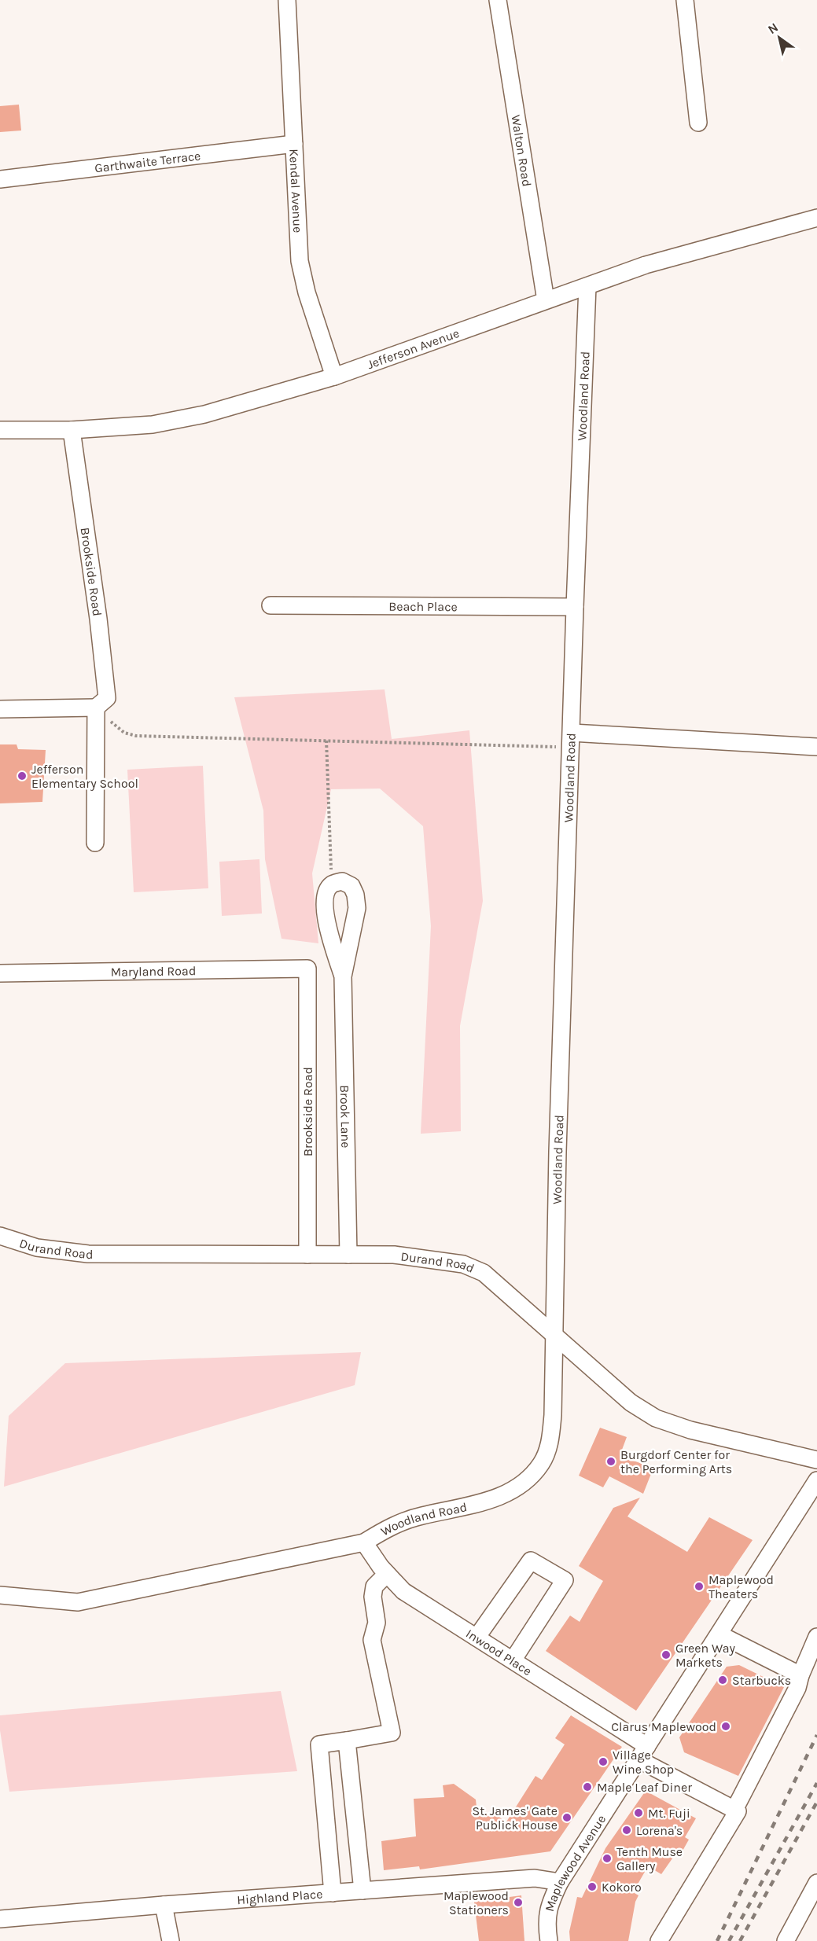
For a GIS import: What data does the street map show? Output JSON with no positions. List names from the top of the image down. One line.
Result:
{"streets":{"street":["Walton Road","Garthwaite Terrace","Kendal Avenue","Jefferson Avenue","Woodland Road","Brookside Road","Beach Place","Maryland Road","Brook Lane","Durand Road","Inwood Place","Maplewood Avenue","Highland Place"]},"crossings":[["Walton Road","Jefferson Avenue"],["Garthwaite Terrace","Kendal Avenue"],["Kendal Avenue","Jefferson Avenue"],["Jefferson Avenue","Woodland Road"],["Jefferson Avenue","Brookside Road"],["Woodland Road","Beach Place"],["Woodland Road","Durand Road"],["Woodland Road","Inwood Place"],["Brookside Road","Maryland Road"],["Brookside Road","Durand Road"],["Brook Lane","Durand Road"],["Inwood Place","Maplewood Avenue"],["Maplewood Avenue","Highland Place"]],"places":["Jefferson Elementary School","Burgdorf Center for the Performing Arts","Maplewood Theaters","Green Way Markets","Starbucks","Clarus Maplewood","Village Wine Shop","Maple Leaf Diner","Mt. Fuji","St. James' Gate Publick House","Lorena's","Tenth Muse Gallery","Kokoro","Maplewood Stationers"],"north":"top left"}
